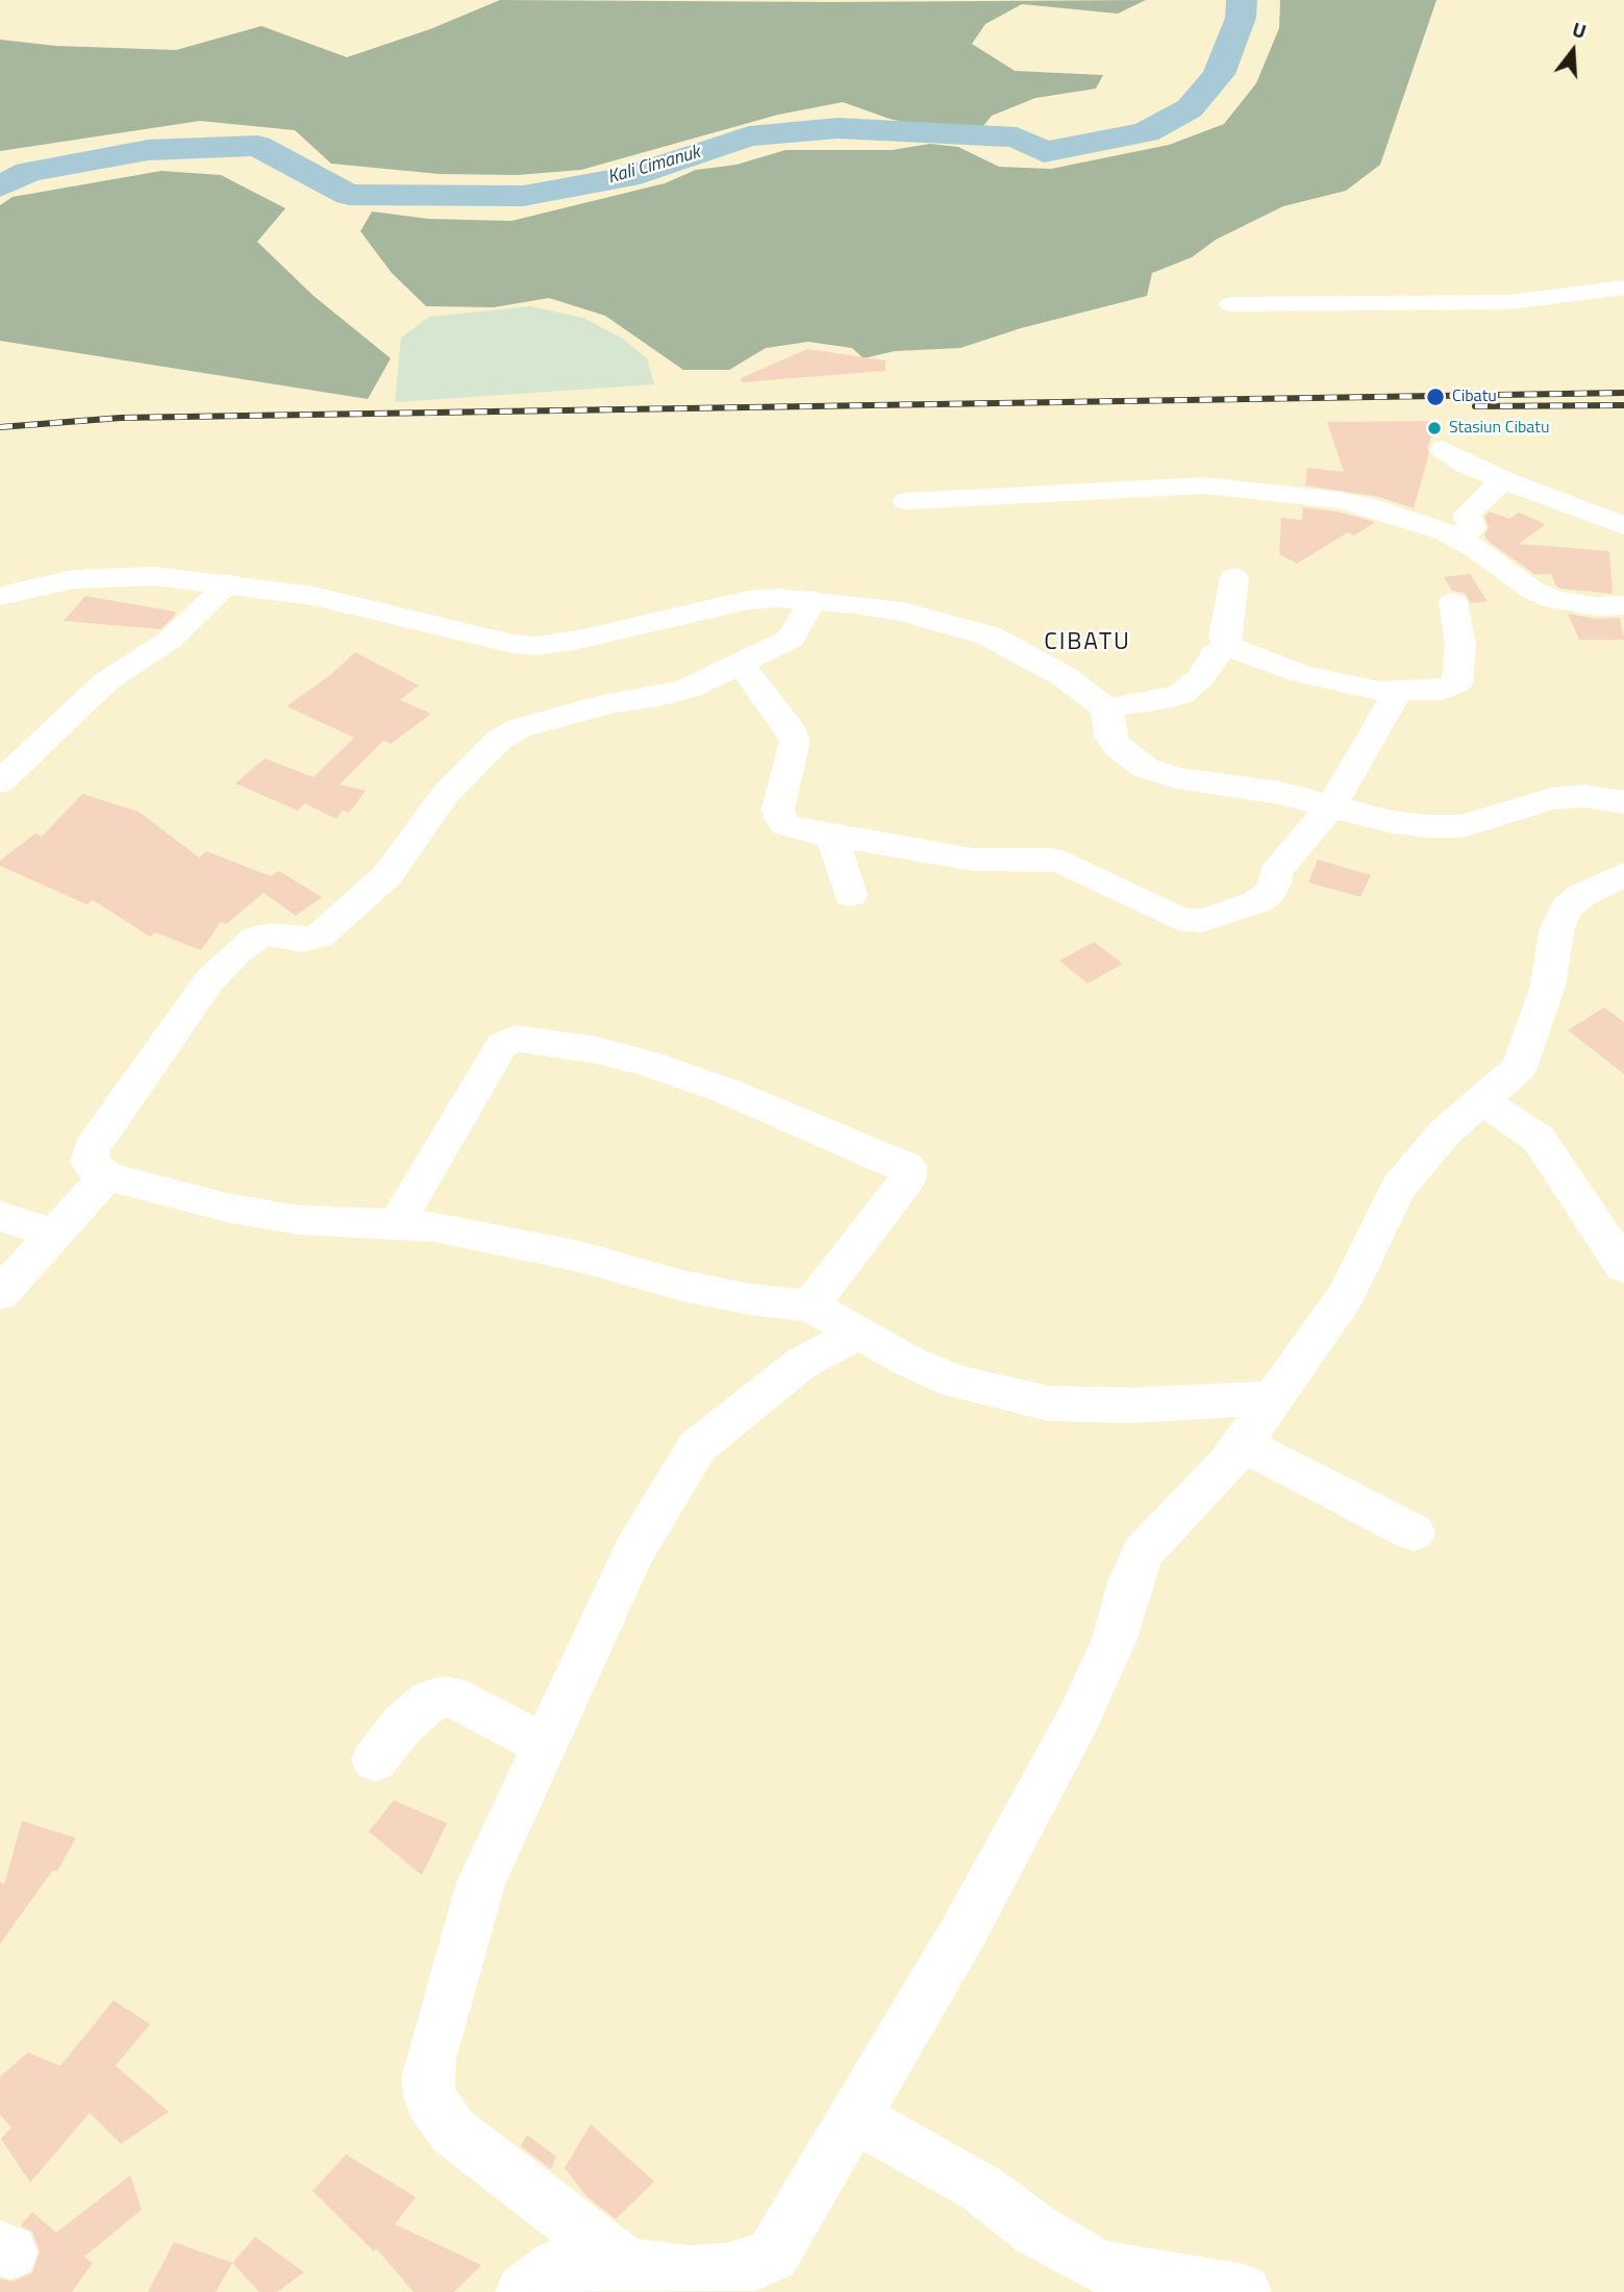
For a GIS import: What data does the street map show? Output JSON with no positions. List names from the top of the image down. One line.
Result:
{"districts":["CIBATU"],"water":["Kali Cimanuk"],"places":["Cibatu","Stasiun Cibatu"],"north":"top"}
